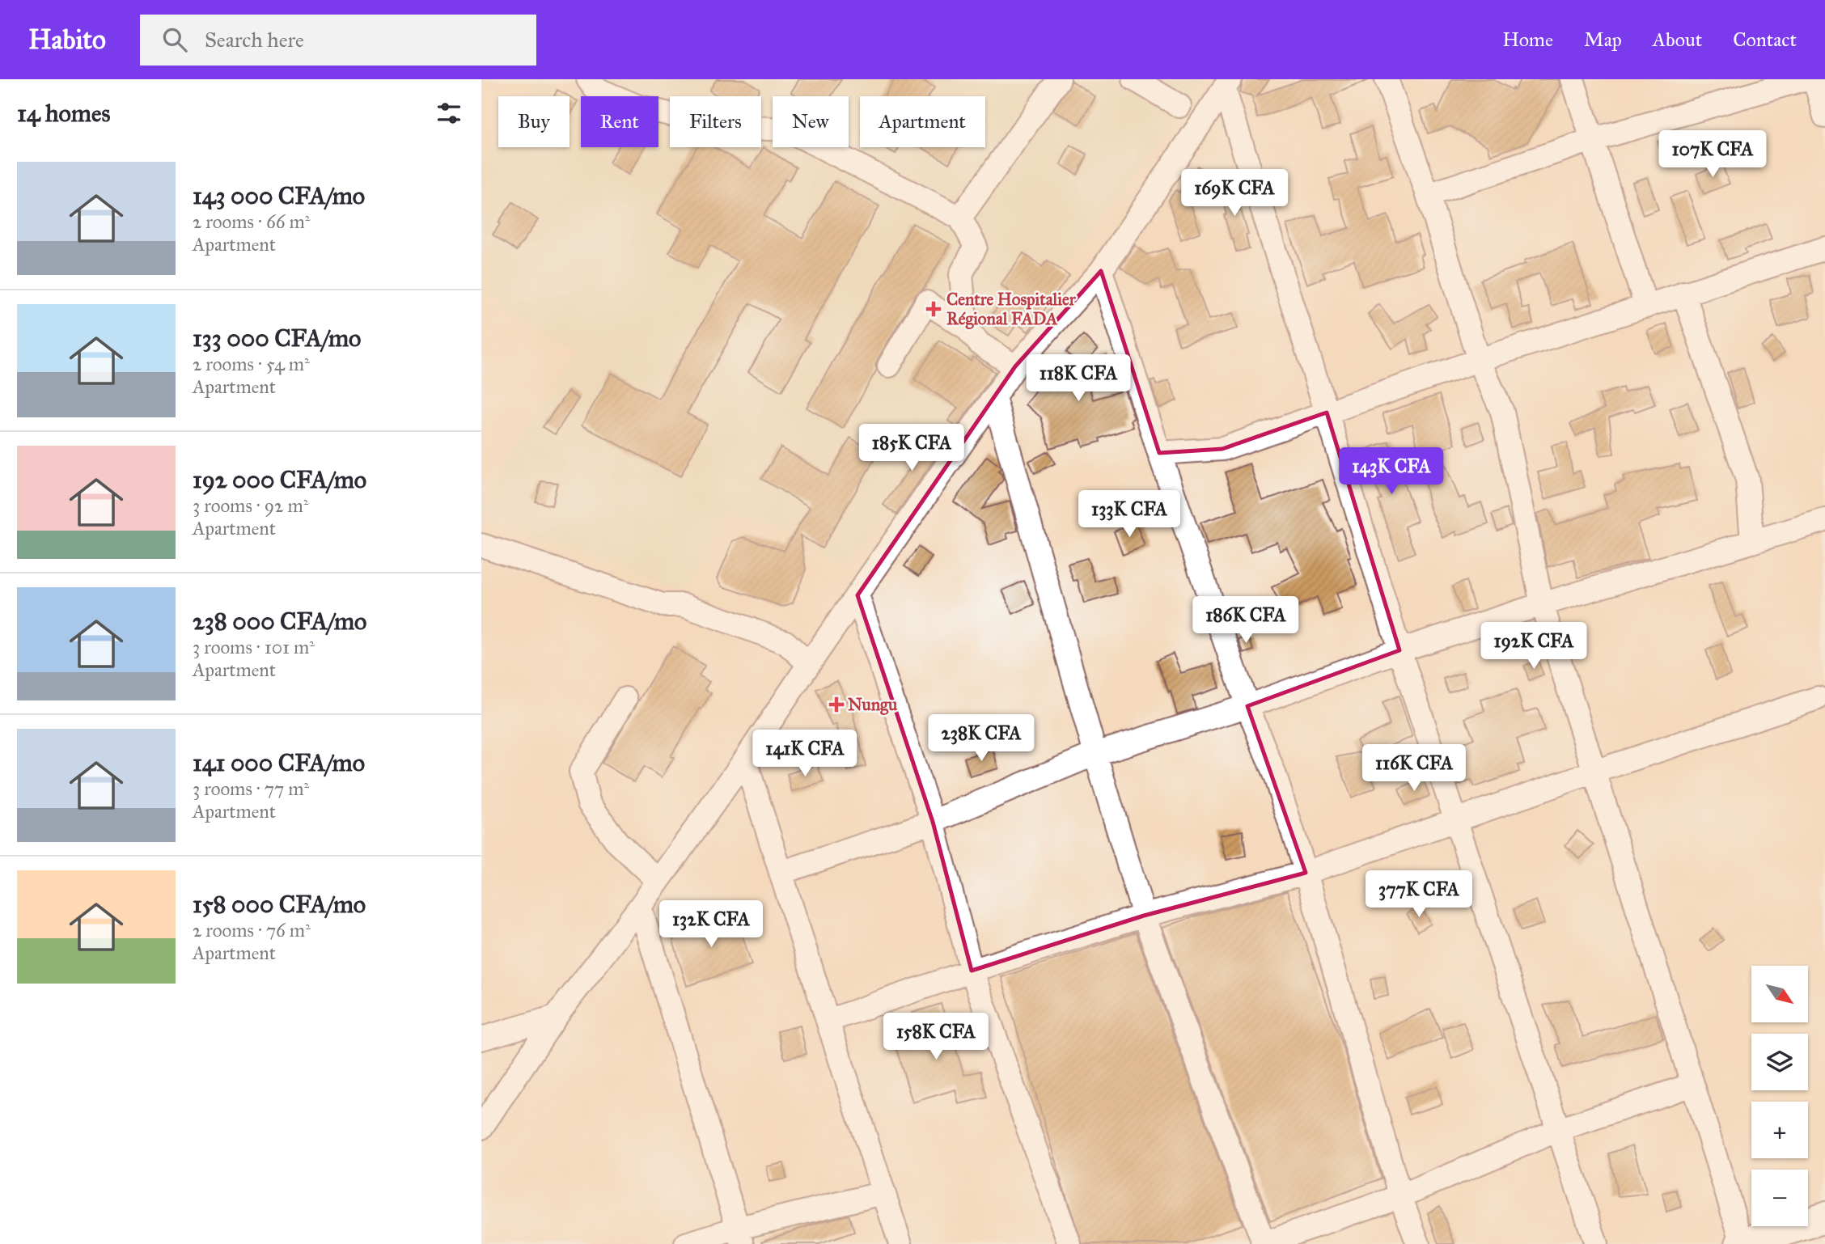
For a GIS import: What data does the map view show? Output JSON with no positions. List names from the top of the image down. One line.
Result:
{"places":{"health":["Centre Hospitalier Régional FADA","Nungu"]},"north":"bottom right","page":{"header":"Habito","search":"Search here","nav":["Home","Map","About","Contact"],"heading":"14 homes","chip":["Buy","Rent","Filters","New","Apartment"],"price":["107K CFA","169K CFA","118K CFA","185K CFA","143K CFA","133K CFA","186K CFA","192K CFA","238K CFA","141K CFA","116K CFA","377K CFA","132K CFA","158K CFA"],"list":[{"name":"143 000 CFA/mo","note":"2 rooms · 66 m² · Apartment"},{"name":"133 000 CFA/mo","note":"2 rooms · 54 m² · Apartment"},{"name":"192 000 CFA/mo","note":"3 rooms · 92 m² · Apartment"},{"name":"238 000 CFA/mo","note":"3 rooms · 101 m² · Apartment"},{"name":"141 000 CFA/mo","note":"3 rooms · 77 m² · Apartment"},{"name":"158 000 CFA/mo","note":"2 rooms · 76 m² · Apartment"}],"map_buttons":["+","−"]}}
